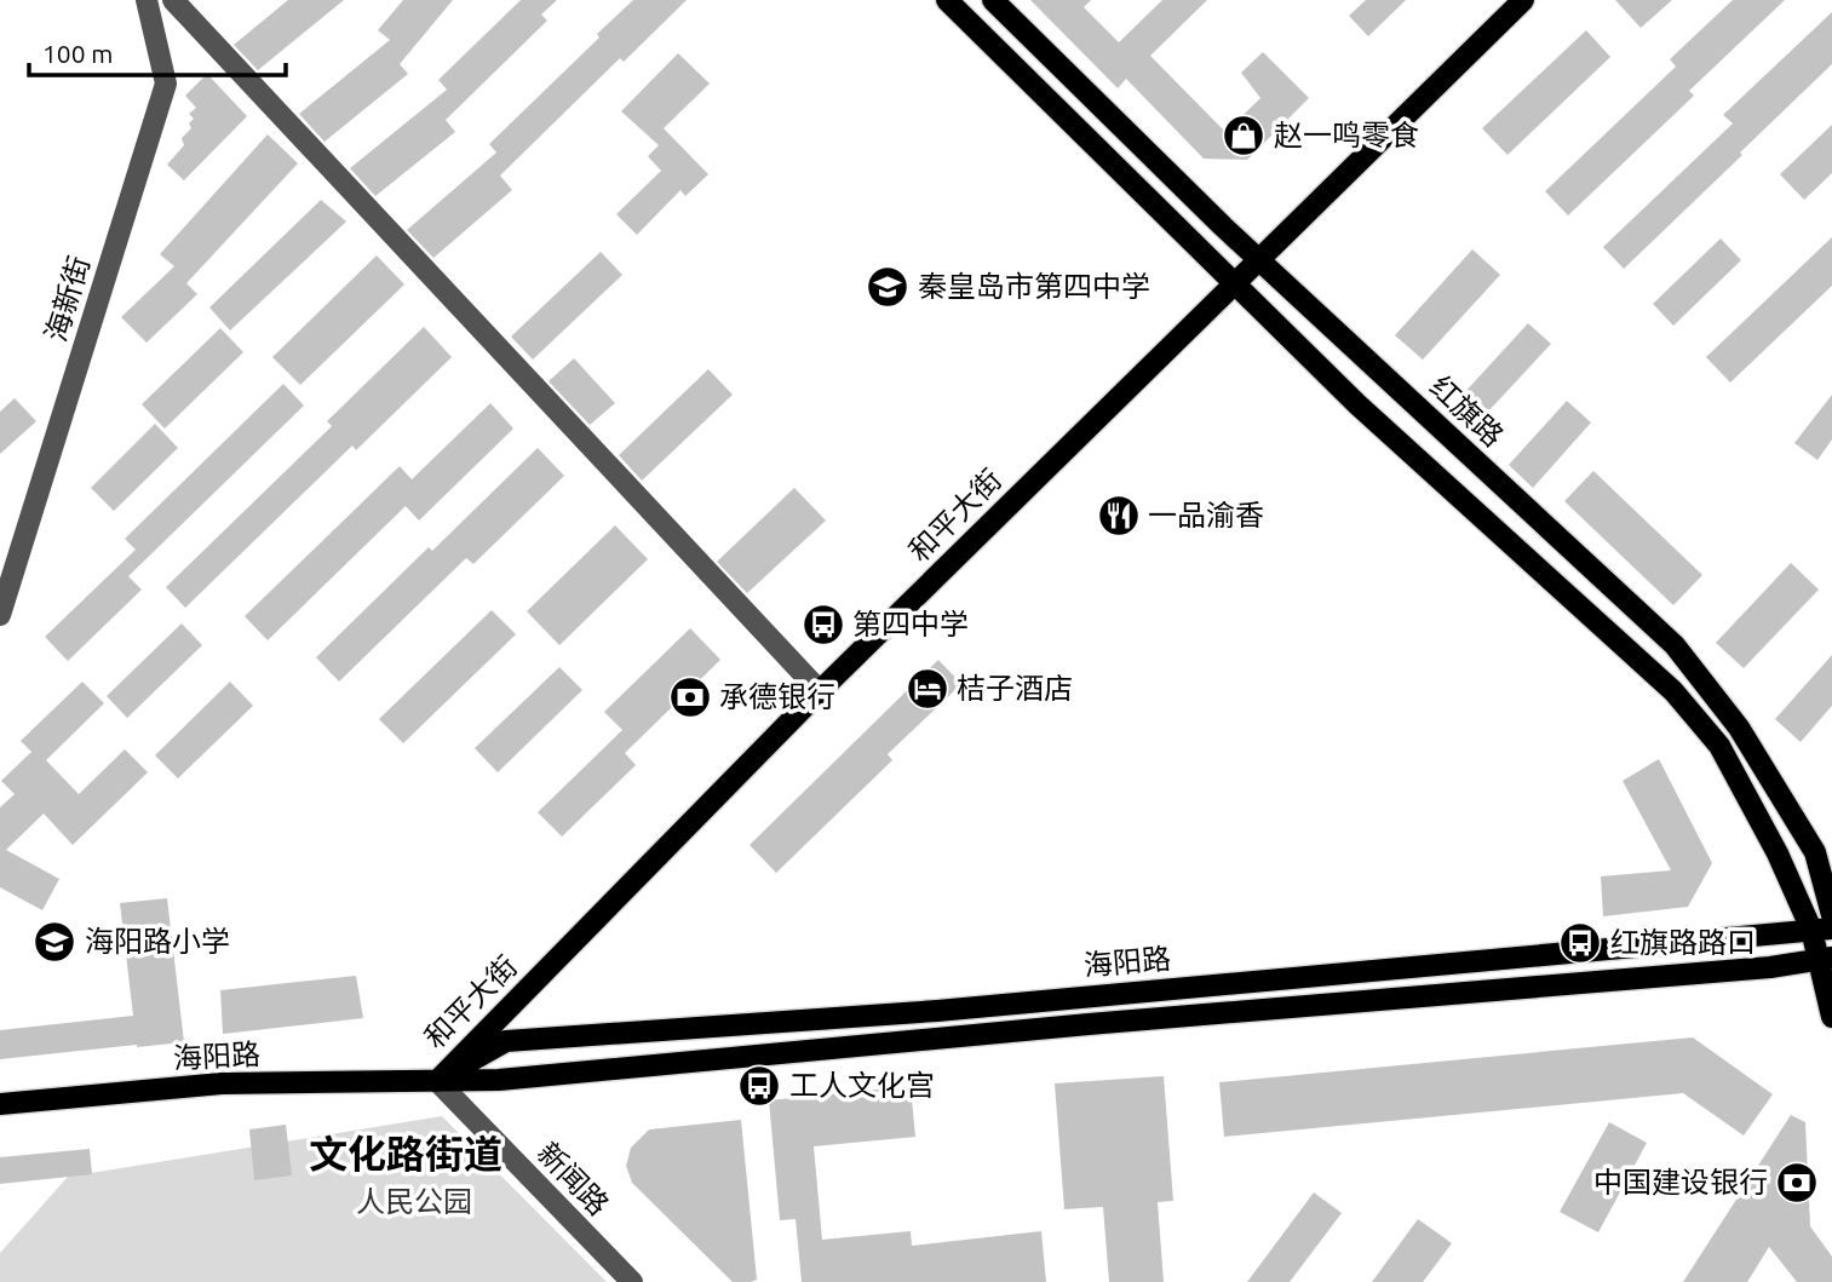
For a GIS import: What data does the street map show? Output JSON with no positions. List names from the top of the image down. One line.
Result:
{"streets":{"main road":["红旗路","和平大街","海阳路"],"street":["海新街","新闻路"]},"crossings":[["红旗路","和平大街"],["和平大街","海阳路"],["和平大街","新闻路"],["海阳路","新闻路"]],"districts":["文化路街道"],"parks":["人民公园"],"places":{"shop":["赵一鸣零食"],"school or university":["秦皇岛市第四中学","海阳路小学"],"restaurant":["一品渝香"],"bus stop":["第四中学","红旗路路口","工人文化宫"],"hotel":["桔子酒店"],"bank":["承德银行","中国建设银行"]},"scale_bar":"100 m"}
